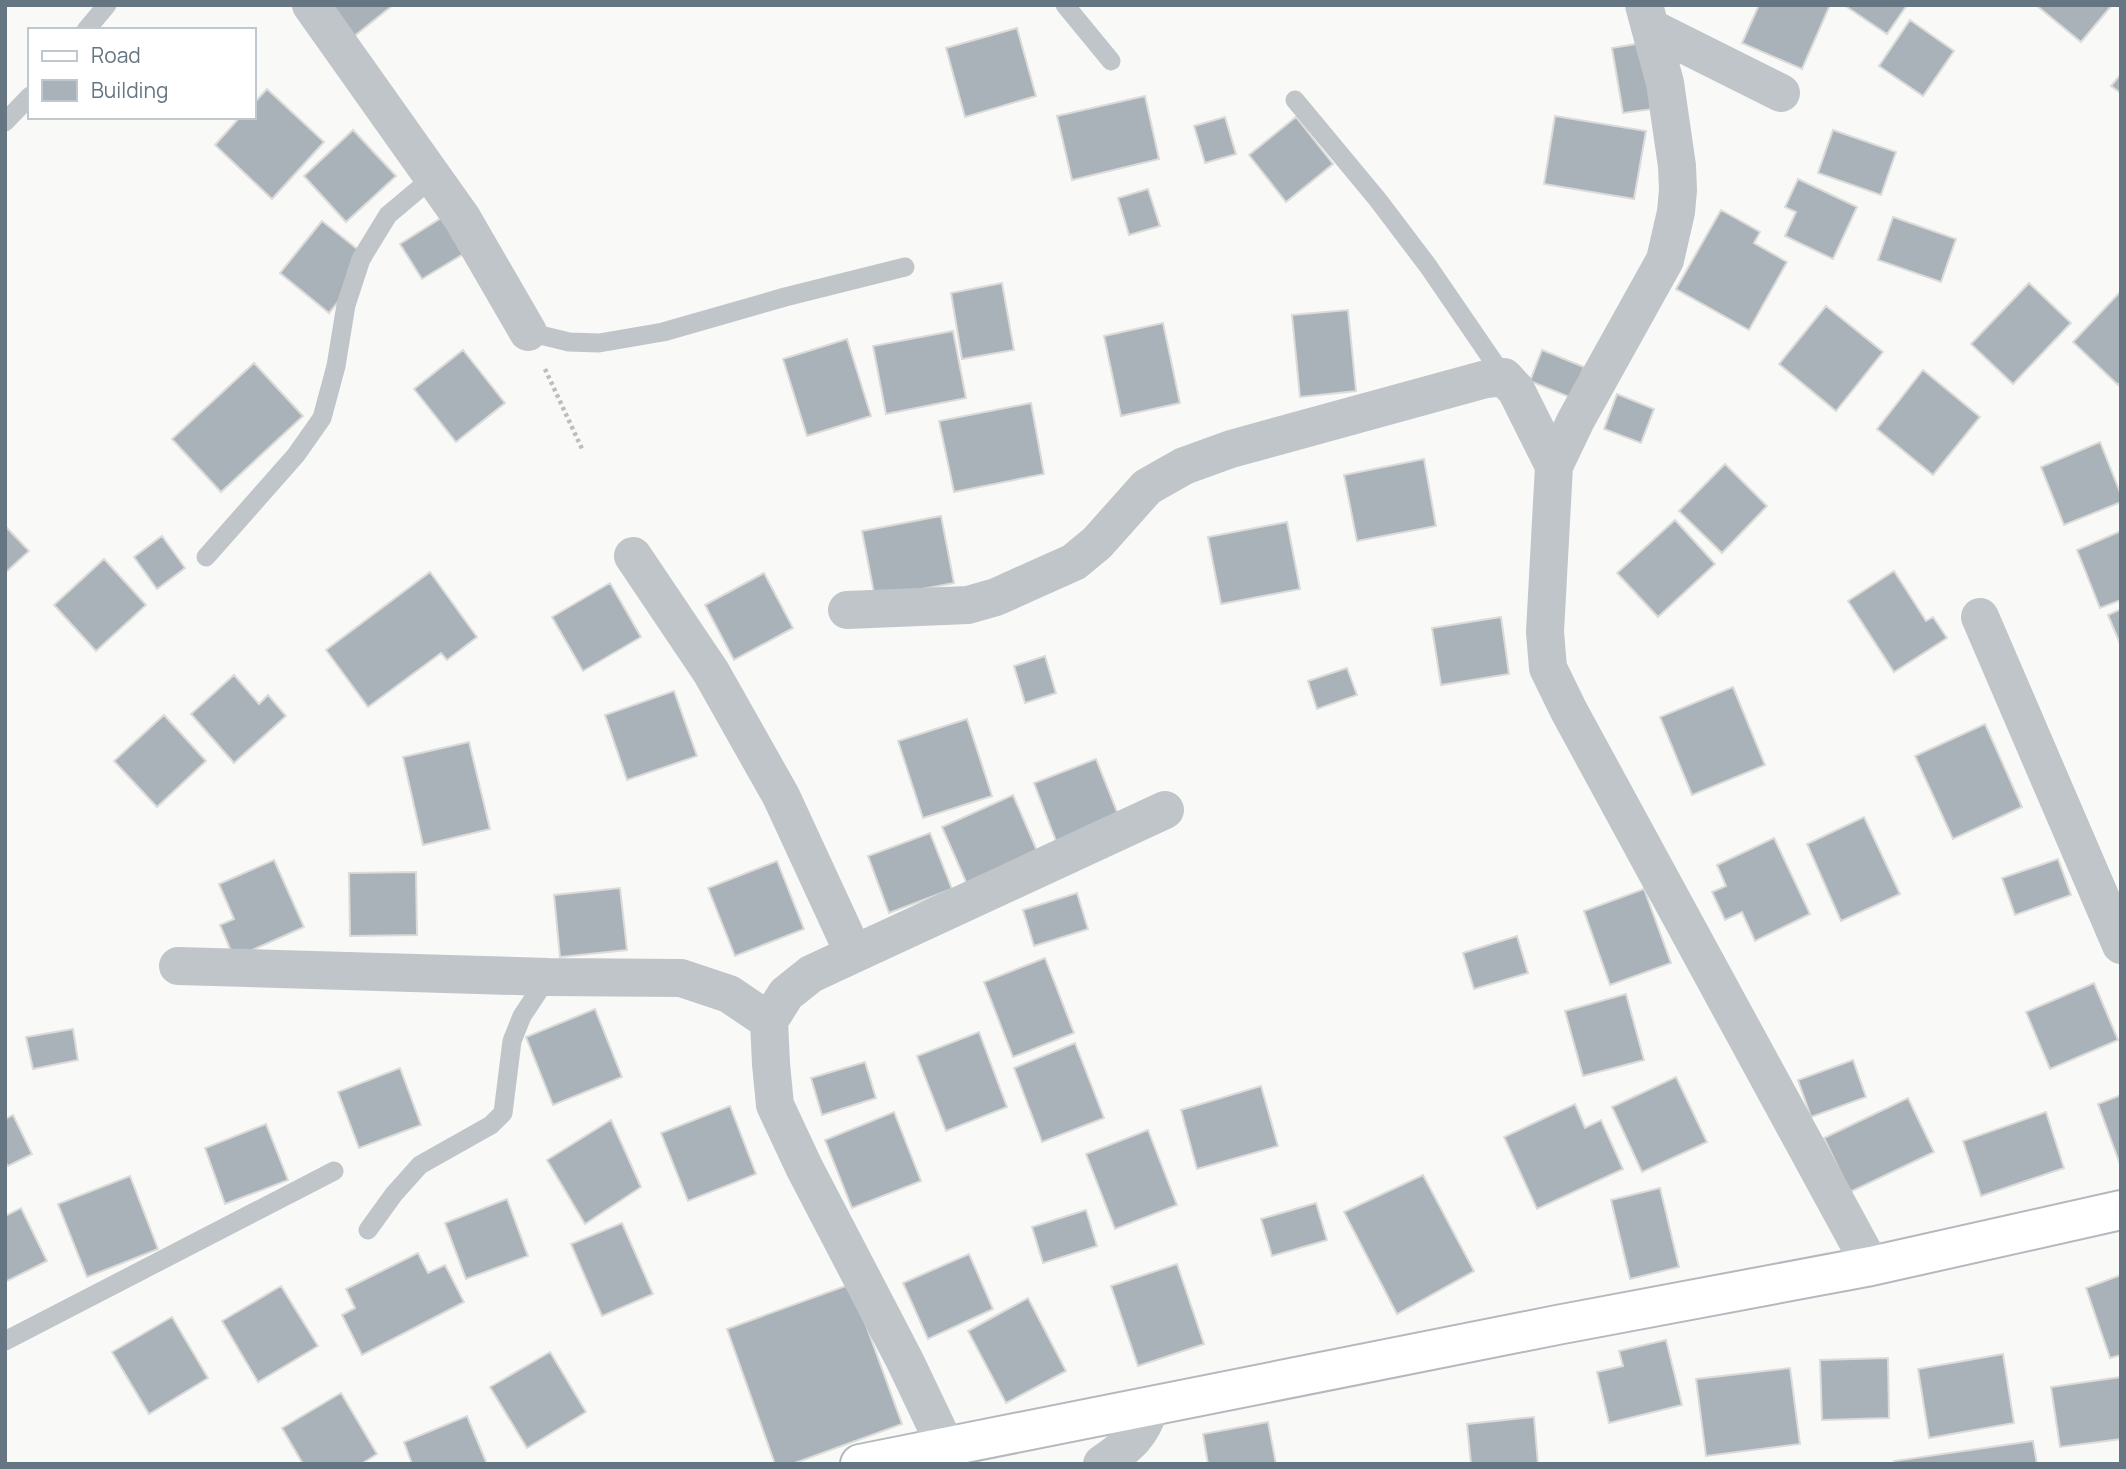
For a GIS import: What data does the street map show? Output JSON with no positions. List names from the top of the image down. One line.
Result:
{"legend":["Road","Building"]}
